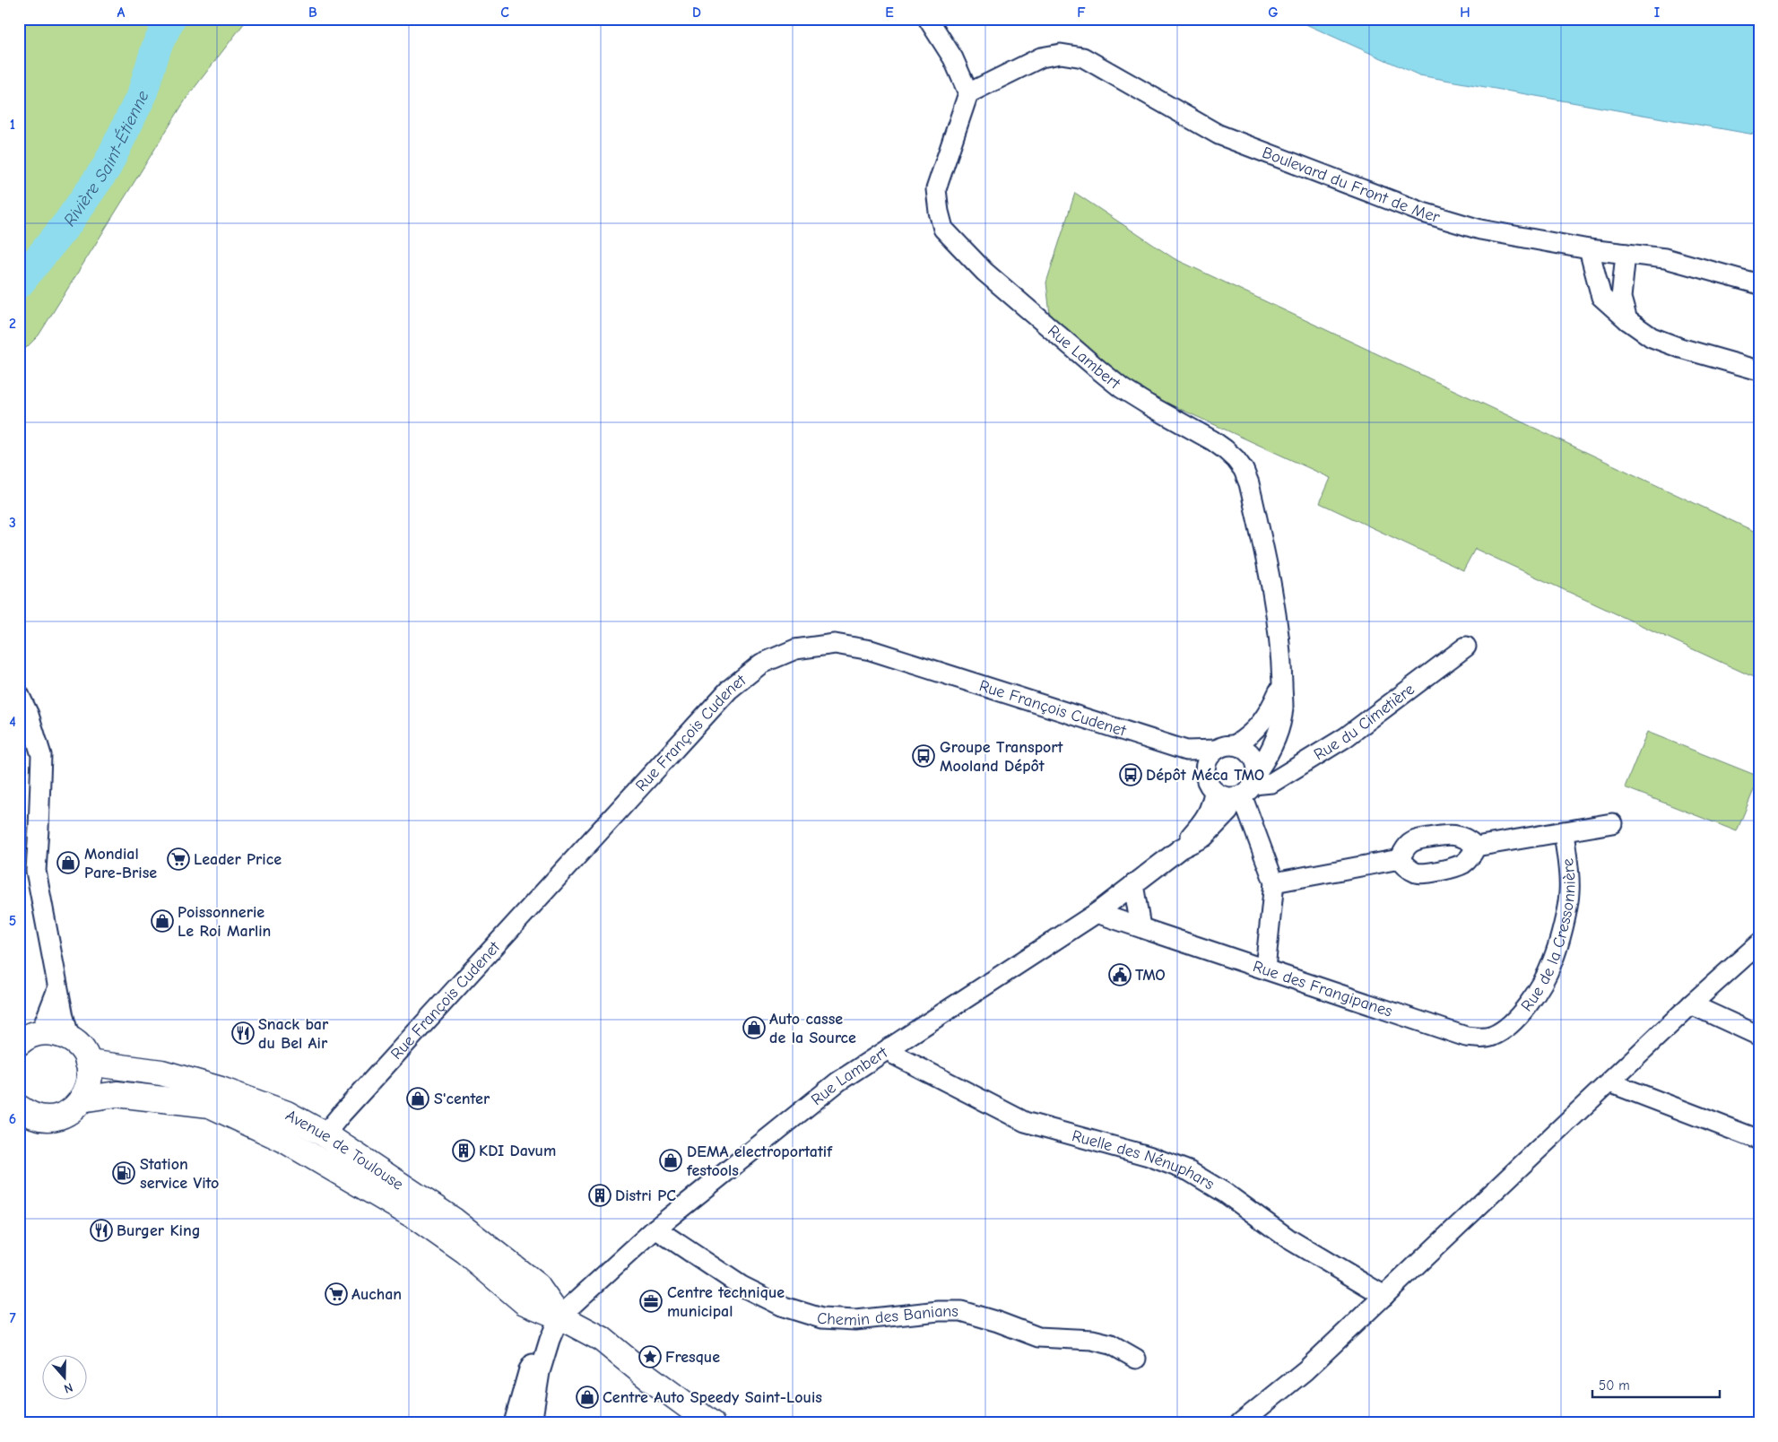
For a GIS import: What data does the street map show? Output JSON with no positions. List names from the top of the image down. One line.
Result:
{"streets":{"main road":["Avenue de Toulouse"],"street":["Boulevard du Front de Mer","Rue Lambert","Rue François Cudenet","Rue du Cimetière","Rue de la Cressonnière","Rue des Frangipanes","Ruelle des Nénuphars","Chemin des Banians"]},"crossings":[["Boulevard du Front de Mer","Rue Lambert"],["Rue Lambert","Rue François Cudenet"],["Rue Lambert","Rue du Cimetière"],["Rue Lambert","Rue des Frangipanes"],["Rue Lambert","Avenue de Toulouse"],["Rue Lambert","Ruelle des Nénuphars"],["Rue Lambert","Chemin des Banians"],["Rue François Cudenet","Rue du Cimetière"],["Rue François Cudenet","Avenue de Toulouse"],["Rue de la Cressonnière","Rue des Frangipanes"]],"water":["Rivière Saint-Étienne"],"places":{"bus stop":["Groupe Transport Mooland Dépôt","Dépôt Méca TMO"],"supermarket":["Leader Price","Auchan"],"shop":["Mondial Pare-Brise","Poissonnerie Le Roi Marlin","Auto casse de la Source","S'center","DEMA electroportatif festools","Centre Auto Speedy Saint-Louis"],"public building":["TMO"],"restaurant":["Snack bar du Bel Air","Burger King"],"building":["KDI Davum","Distri PC"],"fuel station":["Station service Vito"],"office":["Centre technique municipal"],"place":["Fresque"]},"scale_bar":"50 m","north":"bottom","grid":{"columns":["A","B","C","D","E","F","G","H","I"],"rows":["1","2","3","4","5","6","7"]}}
